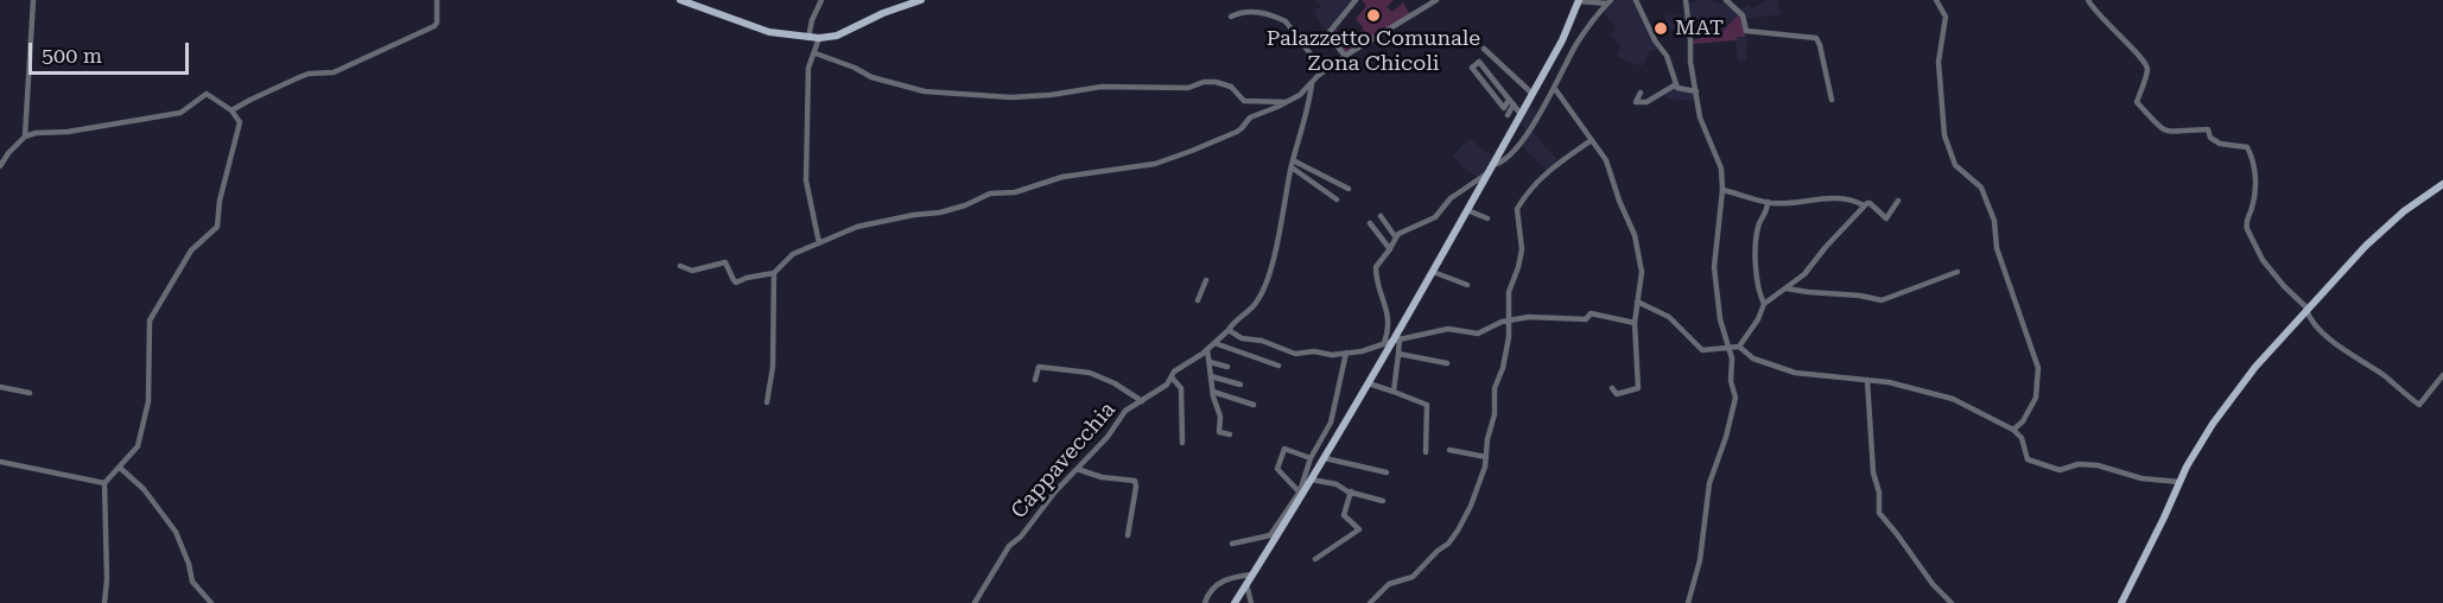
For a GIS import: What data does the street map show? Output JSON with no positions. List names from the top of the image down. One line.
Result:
{"streets":{"street":["Cappavecchia"]},"places":["Palazzetto Comunale Zona Chicoli","MAT"],"scale_bar":"500 m"}
